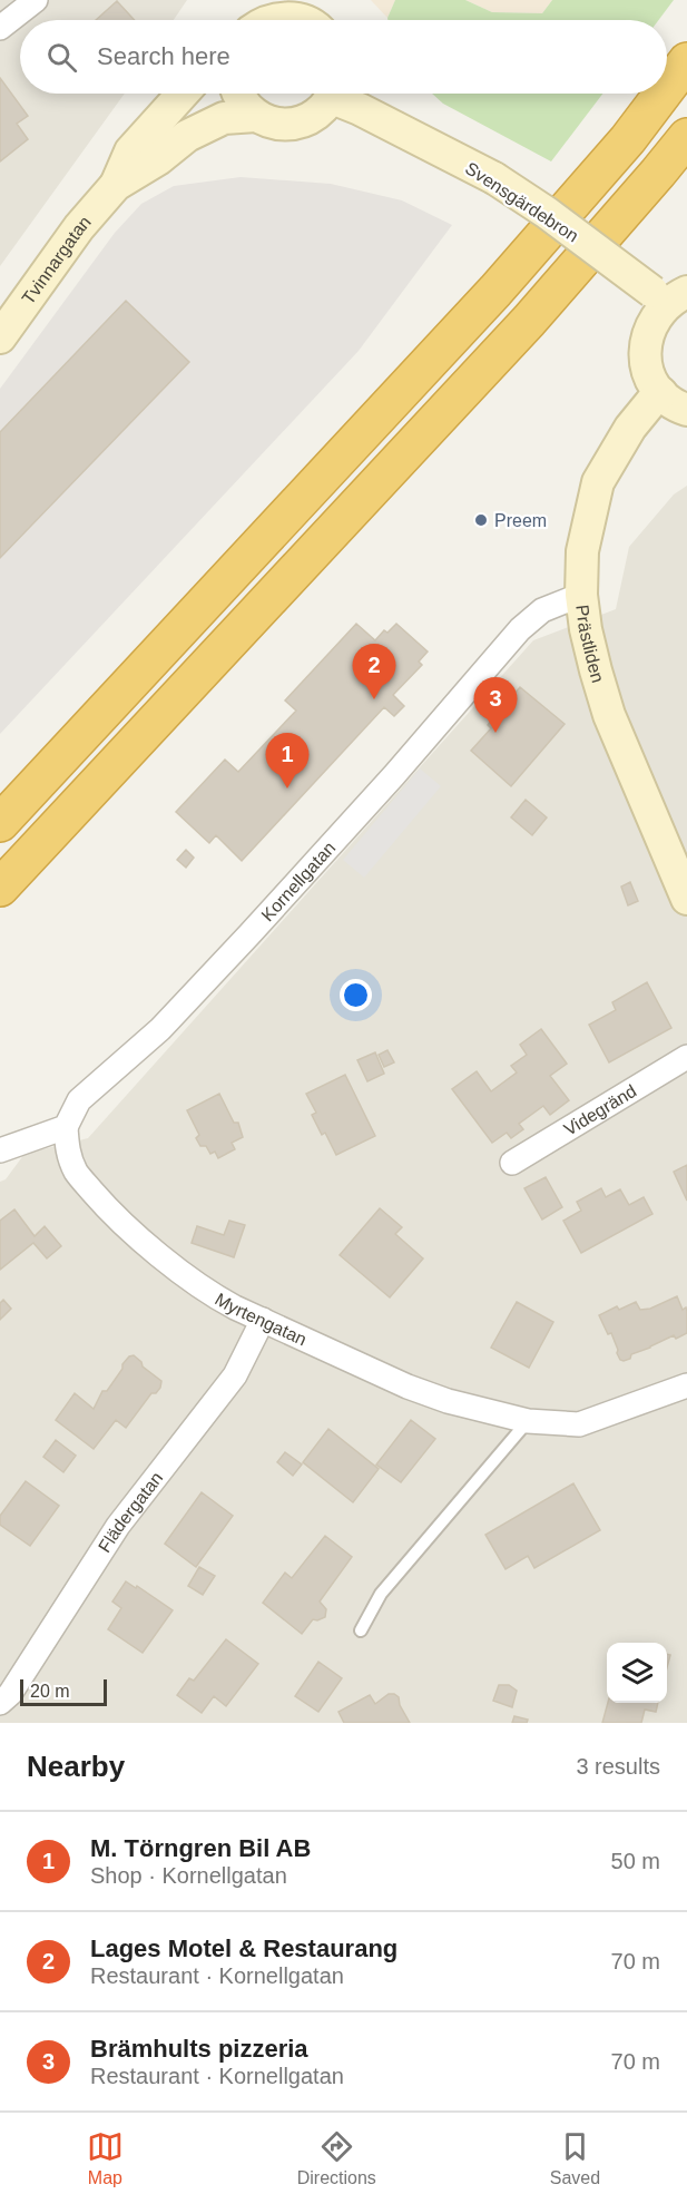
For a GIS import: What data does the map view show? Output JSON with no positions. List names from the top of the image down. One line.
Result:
{"streets":{"street":["Svensgärdebron","Tvinnargatan","Prästliden","Kornellgatan","Videgränd","Myrtengatan","Flädergatan"]},"crossings":[["Prästliden","Kornellgatan"],["Kornellgatan","Myrtengatan"],["Myrtengatan","Flädergatan"]],"places":["Preem"],"scale_bar":"20 m","page":{"search":"Search here","pins":["2","3","1"],"scale":"20 m","heading":["Nearby","3 results"],"list":[{"mark":"1","name":"M. Törngren Bil AB","note":"Shop · Kornellgatan","value":"50 m"},{"mark":"2","name":"Lages Motel & Restaurang","note":"Restaurant · Kornellgatan","value":"70 m"},{"mark":"3","name":"Brämhults pizzeria","note":"Restaurant · Kornellgatan","value":"70 m"}],"nav":["Map","Directions","Saved"]}}
